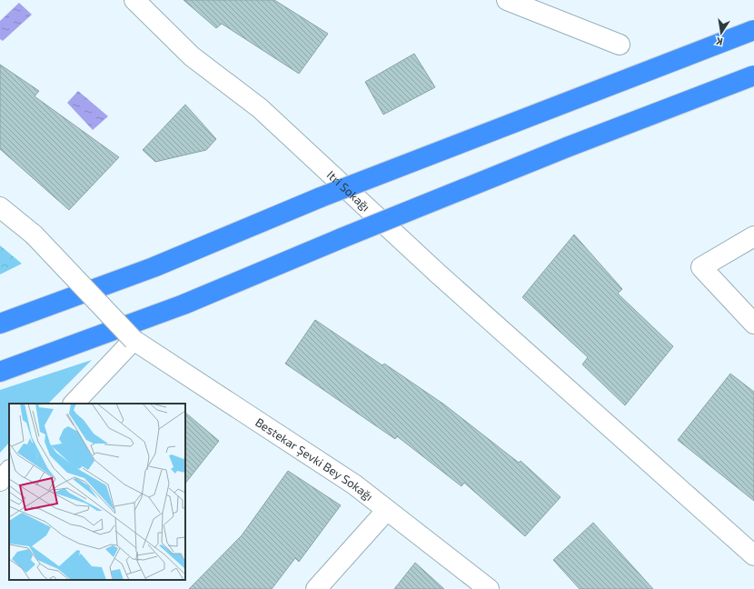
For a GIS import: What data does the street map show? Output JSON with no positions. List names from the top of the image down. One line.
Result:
{"streets":{"street":["Itri Sokağı","Bestekar Şevki Bey Sokağı"]},"north":"bottom"}
